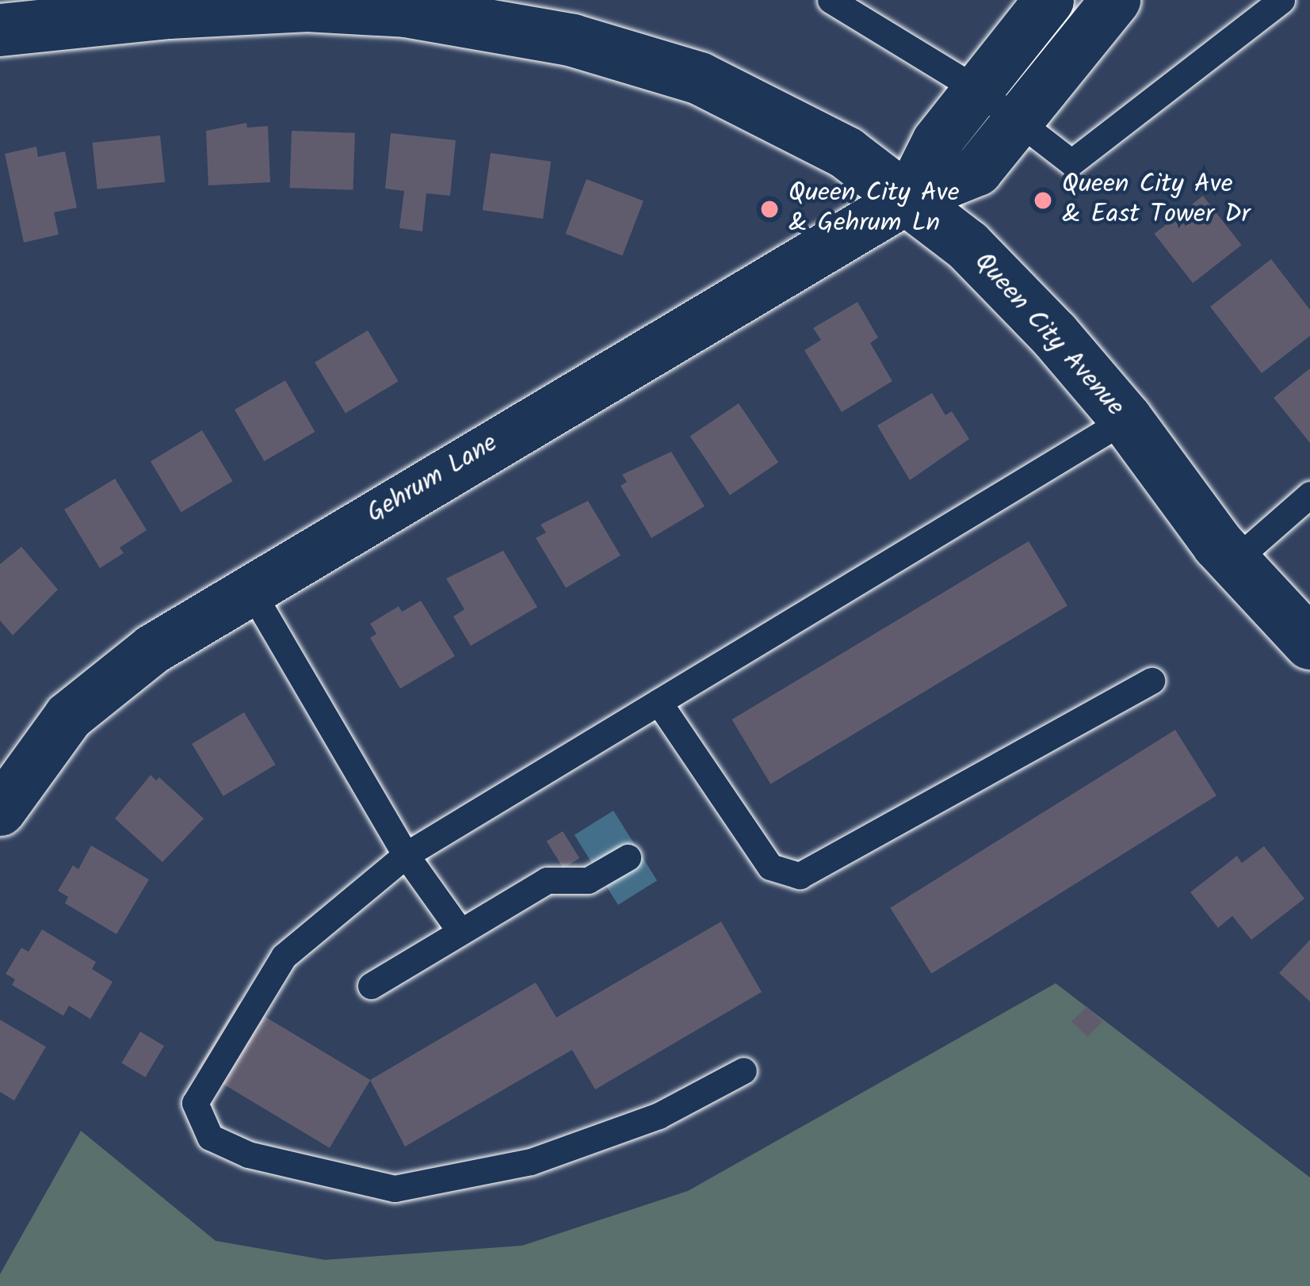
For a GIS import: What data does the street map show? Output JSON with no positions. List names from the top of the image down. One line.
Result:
{"streets":{"main road":["Queen City Avenue"],"street":["Gehrum Lane"]},"crossings":[["Queen City Avenue","Gehrum Lane"]],"places":["Queen City Ave & East Tower Dr","Queen City Ave & Gehrum Ln"]}
